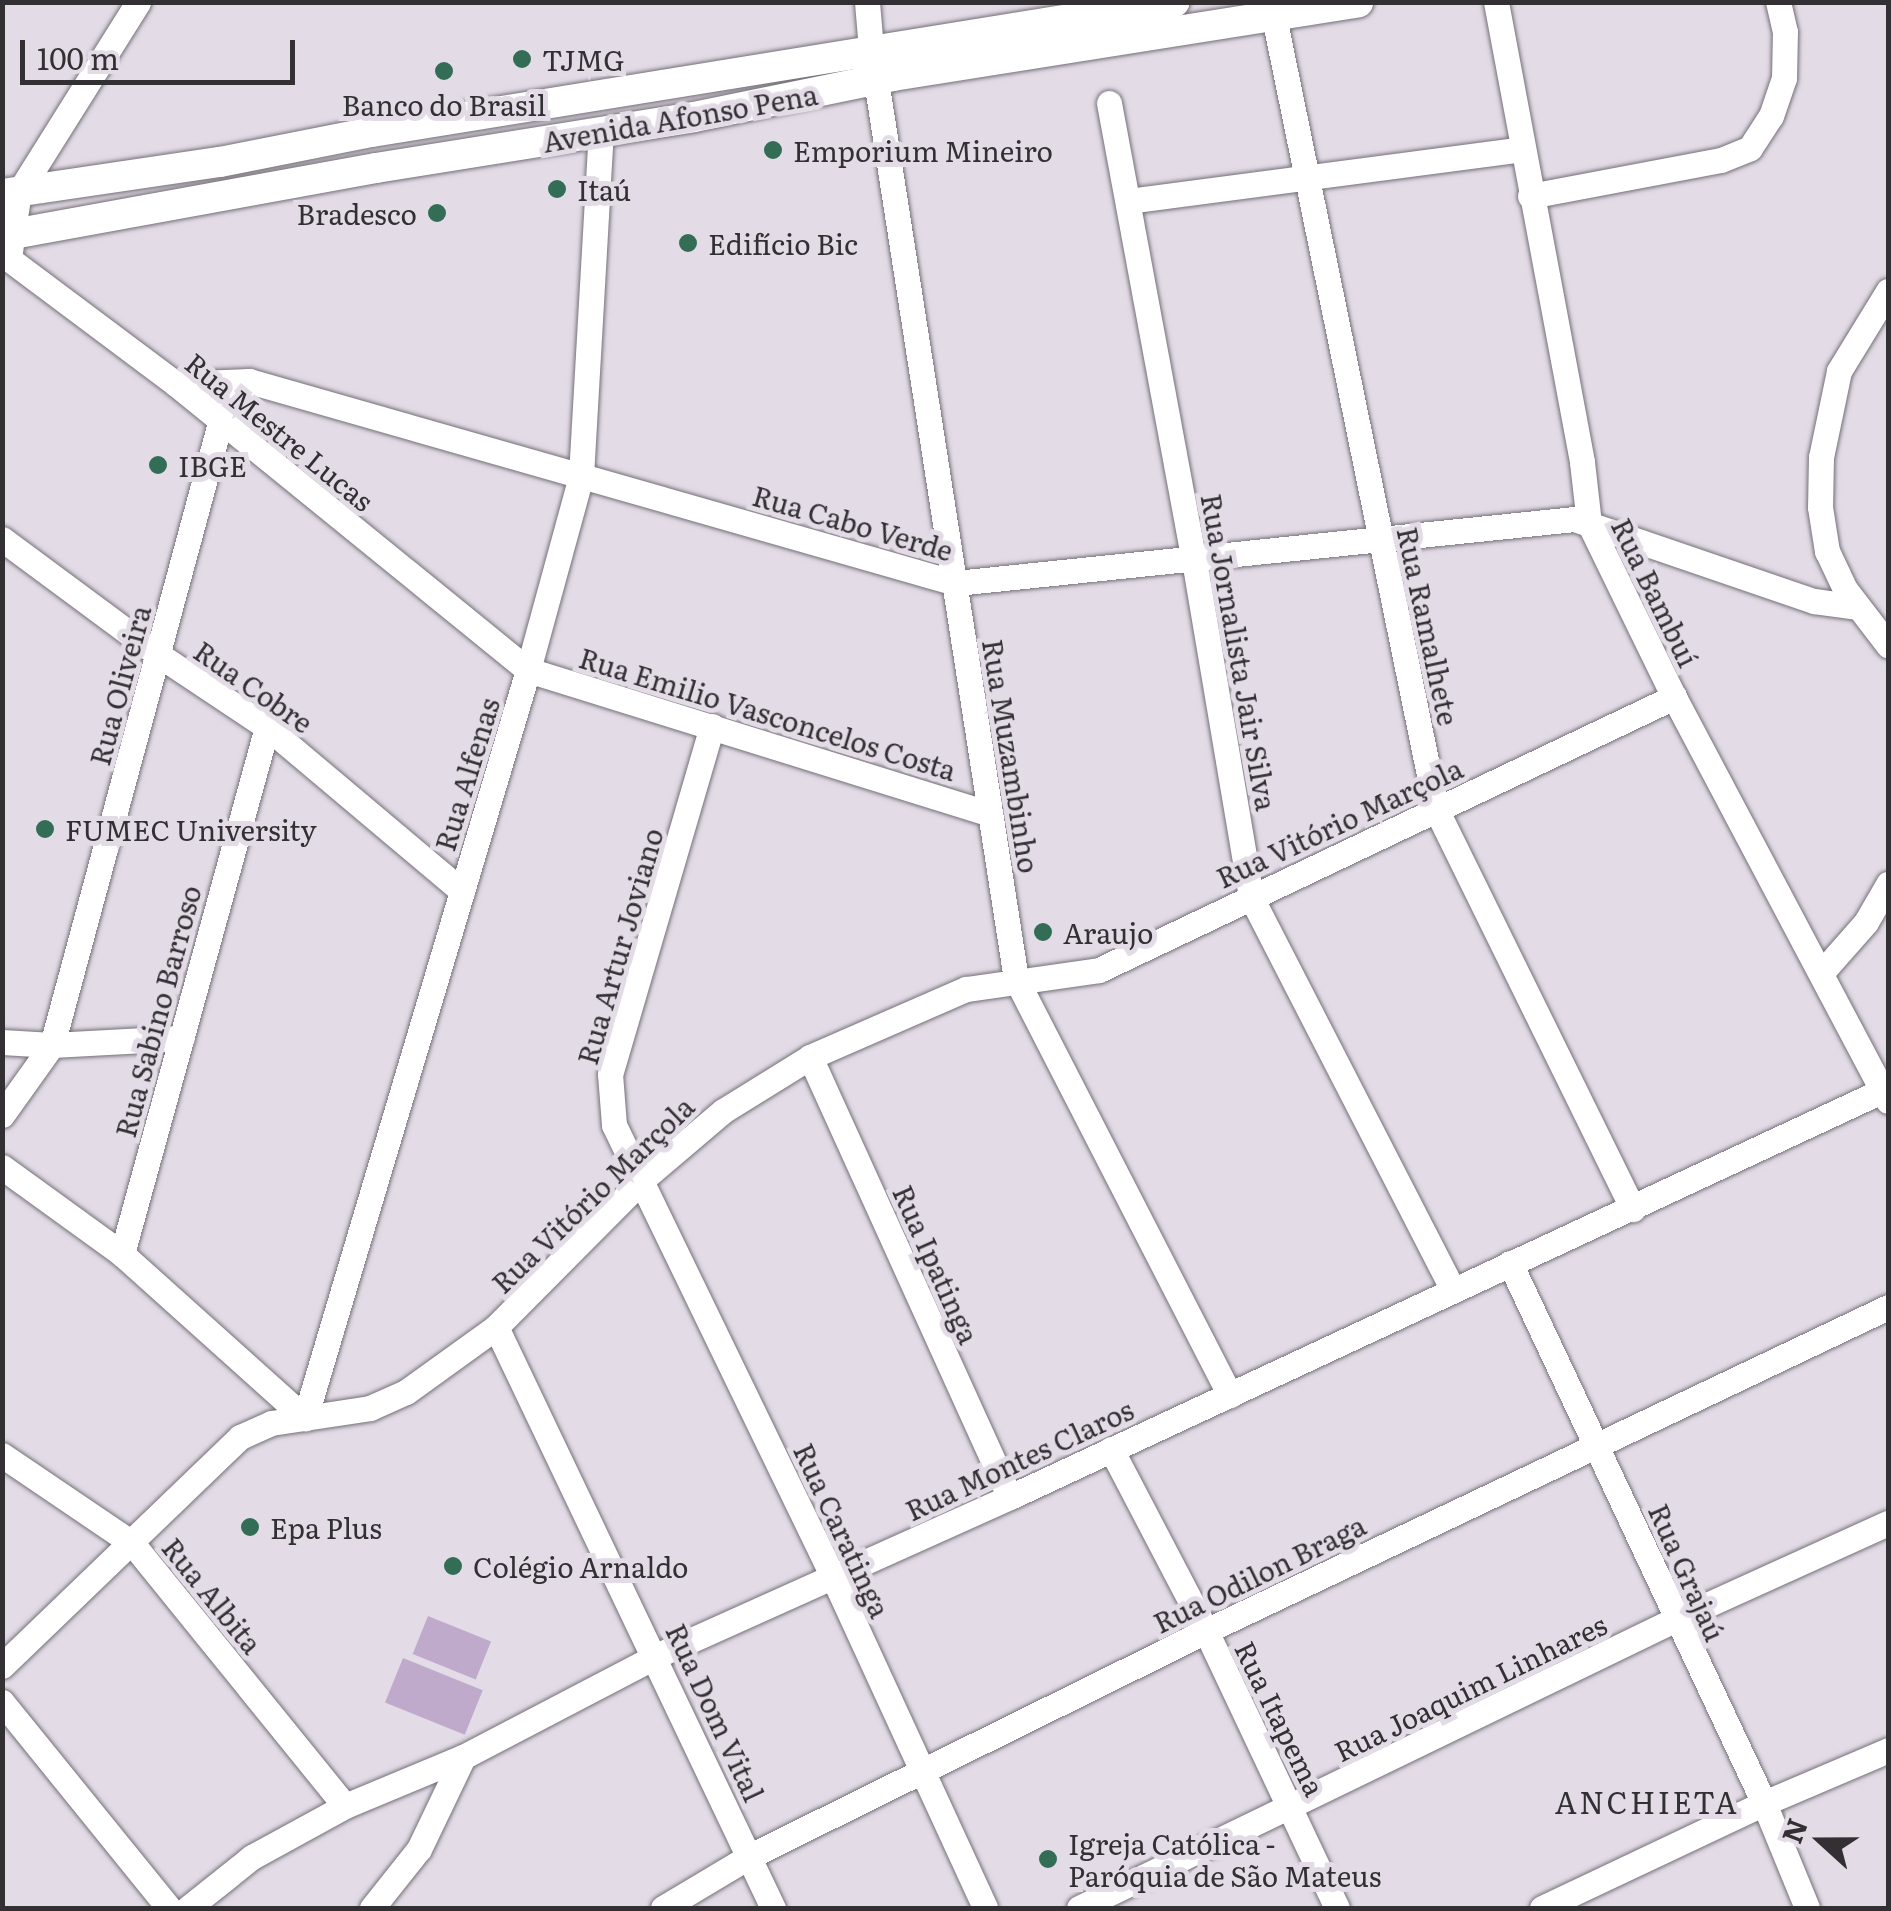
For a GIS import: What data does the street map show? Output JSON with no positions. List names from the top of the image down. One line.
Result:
{"streets":{"main road":["Avenida Afonso Pena"],"street":["Rua Mestre Lucas","Rua Cabo Verde","Rua Bambuí","Rua Ramalhete","Rua Jornalista Jair Silva","Rua Oliveira","Rua Cobre","Rua Emilio Vasconcelos Costa","Rua Muzambinho","Rua Alfenas","Rua Vitório Marçola","Rua Artur Joviano","Rua Sabino Barroso","Rua Ipatinga","Rua Montes Claros","Rua Caratinga","Rua Grajaú","Rua Odilon Braga","Rua Albita","Rua Joaquim Linhares","Rua Dom Vital","Rua Itapema"]},"crossings":[["Avenida Afonso Pena","Rua Mestre Lucas"],["Avenida Afonso Pena","Rua Ramalhete"],["Avenida Afonso Pena","Rua Muzambinho"],["Avenida Afonso Pena","Rua Alfenas"],["Rua Mestre Lucas","Rua Cabo Verde"],["Rua Mestre Lucas","Rua Oliveira"],["Rua Mestre Lucas","Rua Emilio Vasconcelos Costa"],["Rua Mestre Lucas","Rua Alfenas"],["Rua Cabo Verde","Rua Bambuí"],["Rua Cabo Verde","Rua Ramalhete"],["Rua Cabo Verde","Rua Jornalista Jair Silva"],["Rua Cabo Verde","Rua Oliveira"],["Rua Cabo Verde","Rua Muzambinho"],["Rua Cabo Verde","Rua Alfenas"],["Rua Bambuí","Rua Vitório Marçola"],["Rua Bambuí","Rua Montes Claros"],["Rua Ramalhete","Rua Vitório Marçola"],["Rua Ramalhete","Rua Montes Claros"],["Rua Jornalista Jair Silva","Rua Vitório Marçola"],["Rua Jornalista Jair Silva","Rua Montes Claros"],["Rua Oliveira","Rua Cobre"],["Rua Cobre","Rua Alfenas"],["Rua Cobre","Rua Sabino Barroso"],["Rua Emilio Vasconcelos Costa","Rua Muzambinho"],["Rua Emilio Vasconcelos Costa","Rua Alfenas"],["Rua Emilio Vasconcelos Costa","Rua Artur Joviano"],["Rua Muzambinho","Rua Vitório Marçola"],["Rua Muzambinho","Rua Montes Claros"],["Rua Alfenas","Rua Vitório Marçola"],["Rua Vitório Marçola","Rua Artur Joviano"],["Rua Vitório Marçola","Rua Ipatinga"],["Rua Vitório Marçola","Rua Caratinga"],["Rua Vitório Marçola","Rua Albita"],["Rua Vitório Marçola","Rua Dom Vital"],["Rua Artur Joviano","Rua Caratinga"],["Rua Ipatinga","Rua Montes Claros"],["Rua Montes Claros","Rua Caratinga"],["Rua Montes Claros","Rua Grajaú"],["Rua Montes Claros","Rua Albita"],["Rua Montes Claros","Rua Dom Vital"],["Rua Montes Claros","Rua Itapema"],["Rua Caratinga","Rua Odilon Braga"],["Rua Grajaú","Rua Odilon Braga"],["Rua Grajaú","Rua Joaquim Linhares"],["Rua Odilon Braga","Rua Dom Vital"],["Rua Odilon Braga","Rua Itapema"],["Rua Joaquim Linhares","Rua Itapema"]],"districts":["ANCHIETA"],"places":["TJMG","Banco do Brasil","Emporium Mineiro","Itaú","Bradesco","Edifício Bic","IBGE","FUMEC University","Araujo","Epa Plus","Colégio Arnaldo","Igreja Católica - Paróquia de São Mateus"],"scale_bar":"100 m","north":"left"}
